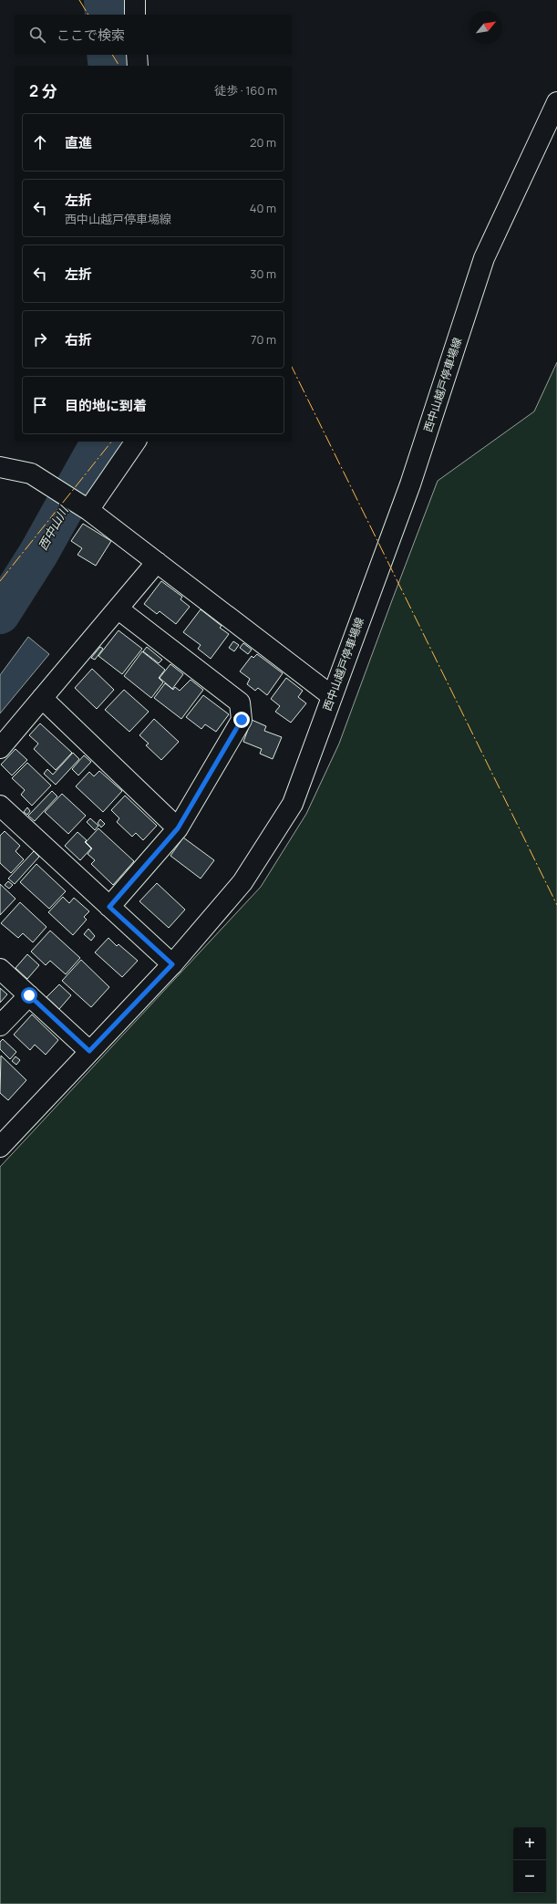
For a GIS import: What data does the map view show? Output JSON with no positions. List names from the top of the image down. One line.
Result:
{"streets":{"street":["西中山越戸停車場線"]},"water":["西中山川"],"north":"top right","page":{"search":"ここで検索","heading":["2 分","徒歩 · 160 m"],"list":[["直進","20 m"],["左折","西中山越戸停車場線","40 m"],["左折","30 m"],["右折","70 m"],"目的地に到着"],"map_buttons":["+","−"]}}
